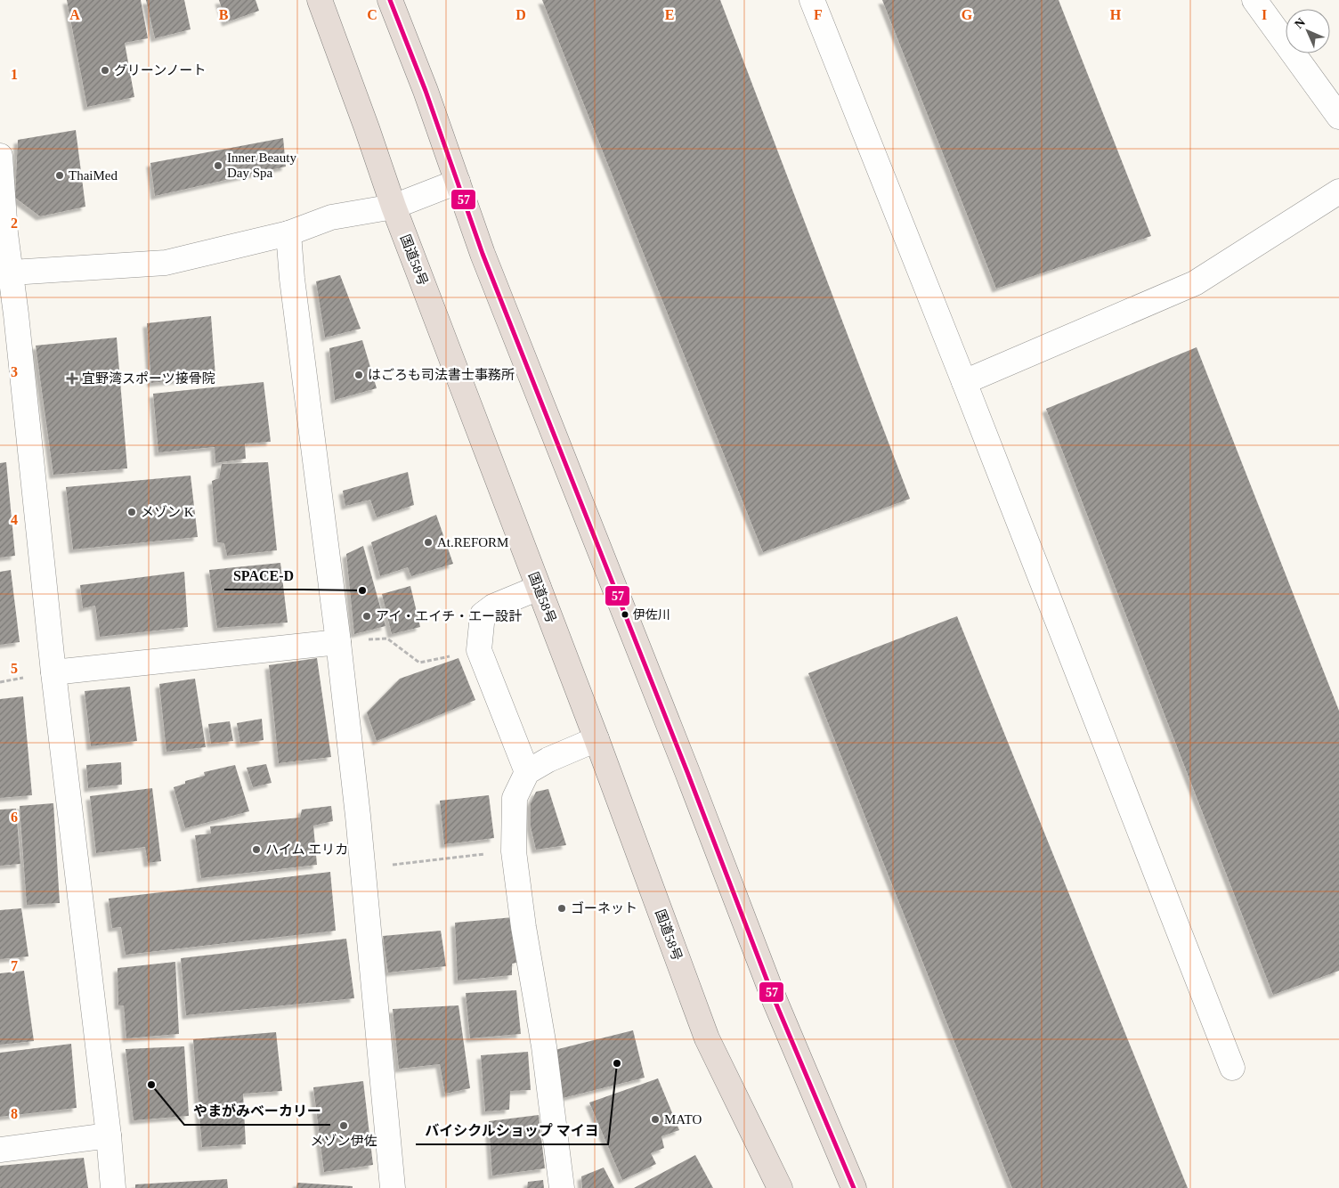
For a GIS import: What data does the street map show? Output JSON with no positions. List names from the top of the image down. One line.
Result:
{"streets":{"highway":["国道58号"]},"places":{"other":["グリーンノート","Inner Beauty Day Spa","ThaiMed","はごろも司法書士事務所","メゾン K","At.REFORM","SPACE-D","伊佐川","アイ・エイチ・エー設計","ハイム エリカ","ゴーネット","バイシクルショップ マイヨ","やまがみベーカリー","MATO","メゾン伊佐"],"health":["宜野湾スポーツ接骨院"]},"lines":["transit line 57"],"north":"top left","grid":{"columns":["A","B","C","D","E","F","G","H","I"],"rows":["1","2","3","4","5","6","7","8"]}}
